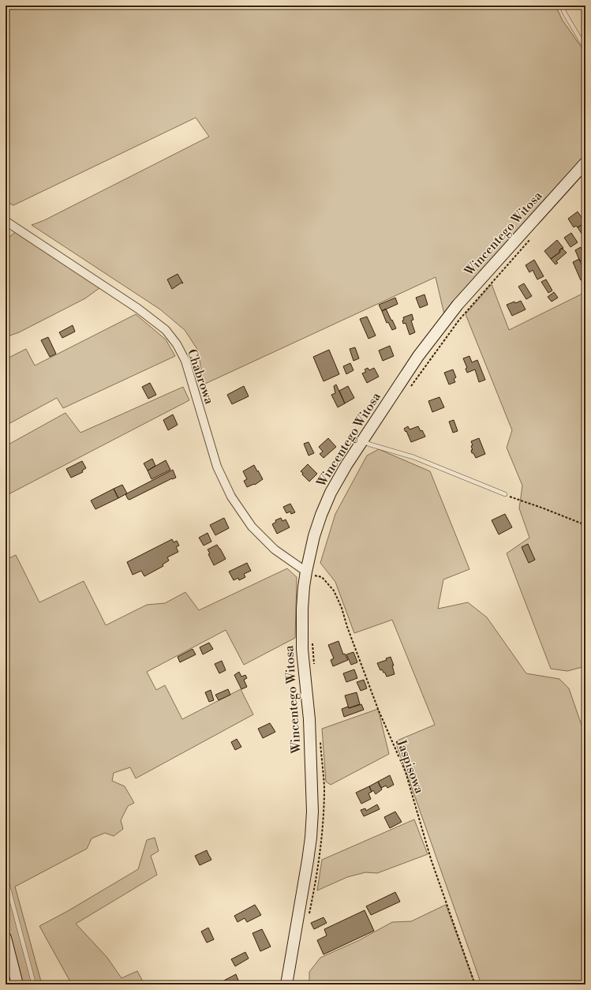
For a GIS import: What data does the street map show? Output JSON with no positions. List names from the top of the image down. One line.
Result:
{"streets":{"main road":["Wincentego Witosa"],"street":["Chabrowa"],"path":["Jaspisowa"]},"crossings":[["Wincentego Witosa","Chabrowa"],["Wincentego Witosa","Jaspisowa"],["Chabrowa","Jaspisowa"]]}
